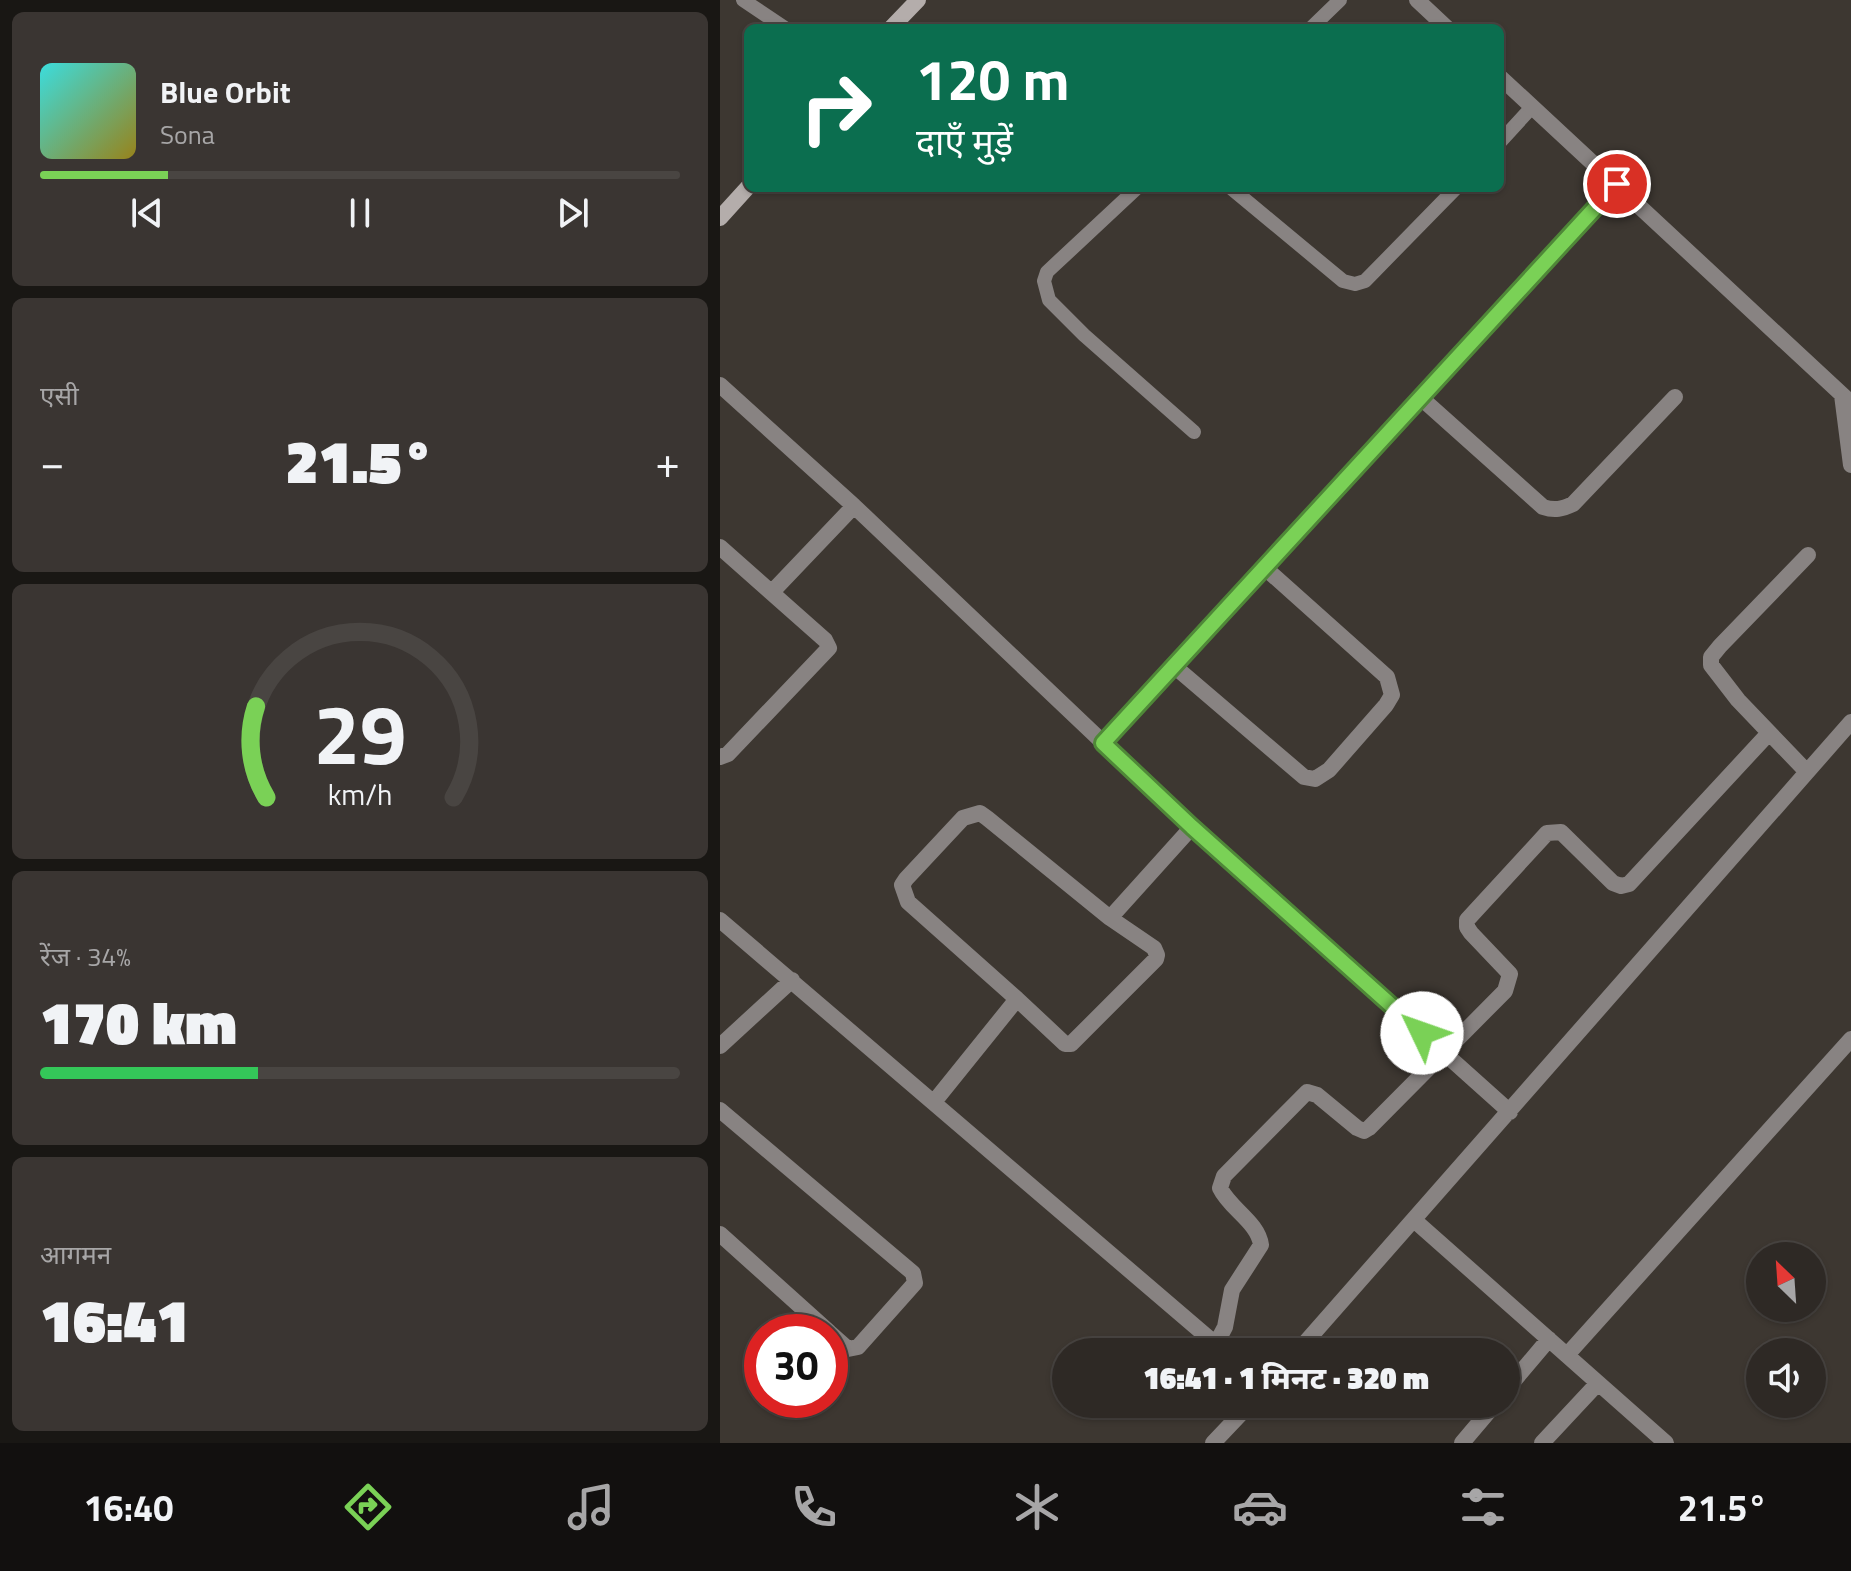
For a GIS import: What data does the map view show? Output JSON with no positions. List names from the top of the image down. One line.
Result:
{"north":"top left","page":{"turn":["120 m","दाएँ मुड़ें"],"song":["Blue Orbit","Sona"],"tile":["एसी",["रेंज · 34%","170 km"],["आगमन","16:41"]],"heat":["−","21.5°","+"],"limit":"30","trip":"16:41 · 1 मिनट · 320 m","tabs":["16:40","21.5°"],"gauge":["29","km/h"]}}
